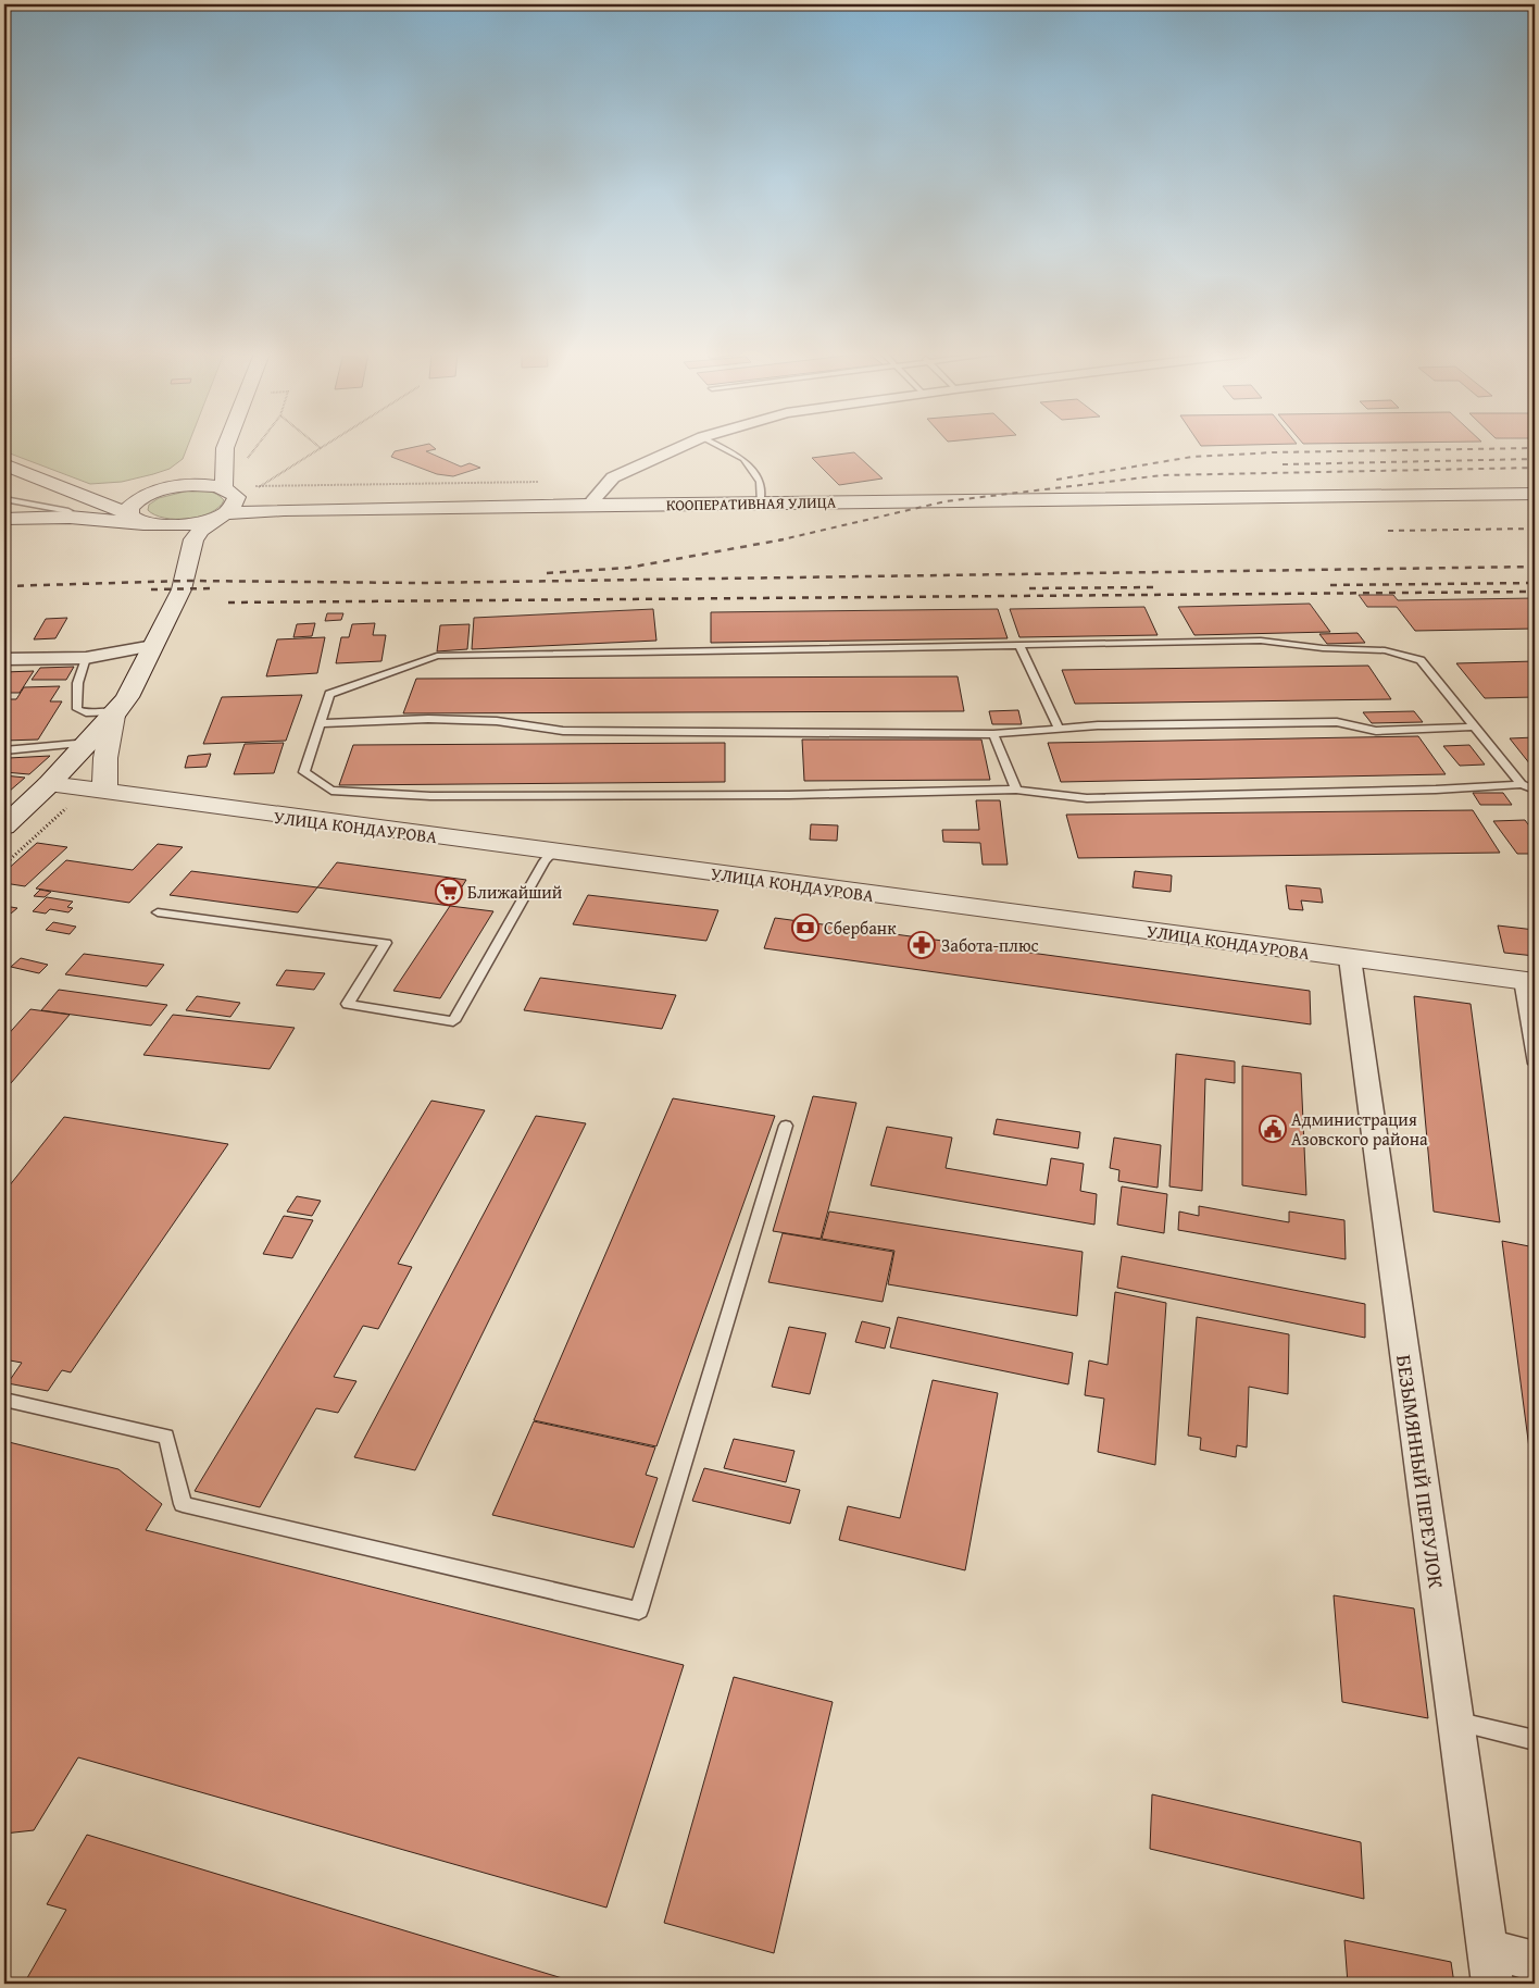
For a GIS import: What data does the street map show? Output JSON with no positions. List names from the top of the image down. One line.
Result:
{"streets":{"main road":["КООПЕРАТИВНАЯ УЛИЦА","УЛИЦА КОНДАУРОВА"],"street":["БЕЗЫМЯННЫЙ ПЕРЕУЛОК"]},"crossings":[["УЛИЦА КОНДАУРОВА","БЕЗЫМЯННЫЙ ПЕРЕУЛОК"]],"places":{"supermarket":["Ближайший"],"bank":["Сбербанк"],"pharmacy":["Забота-плюс"],"public building":["Администрация Азовского района"]}}
